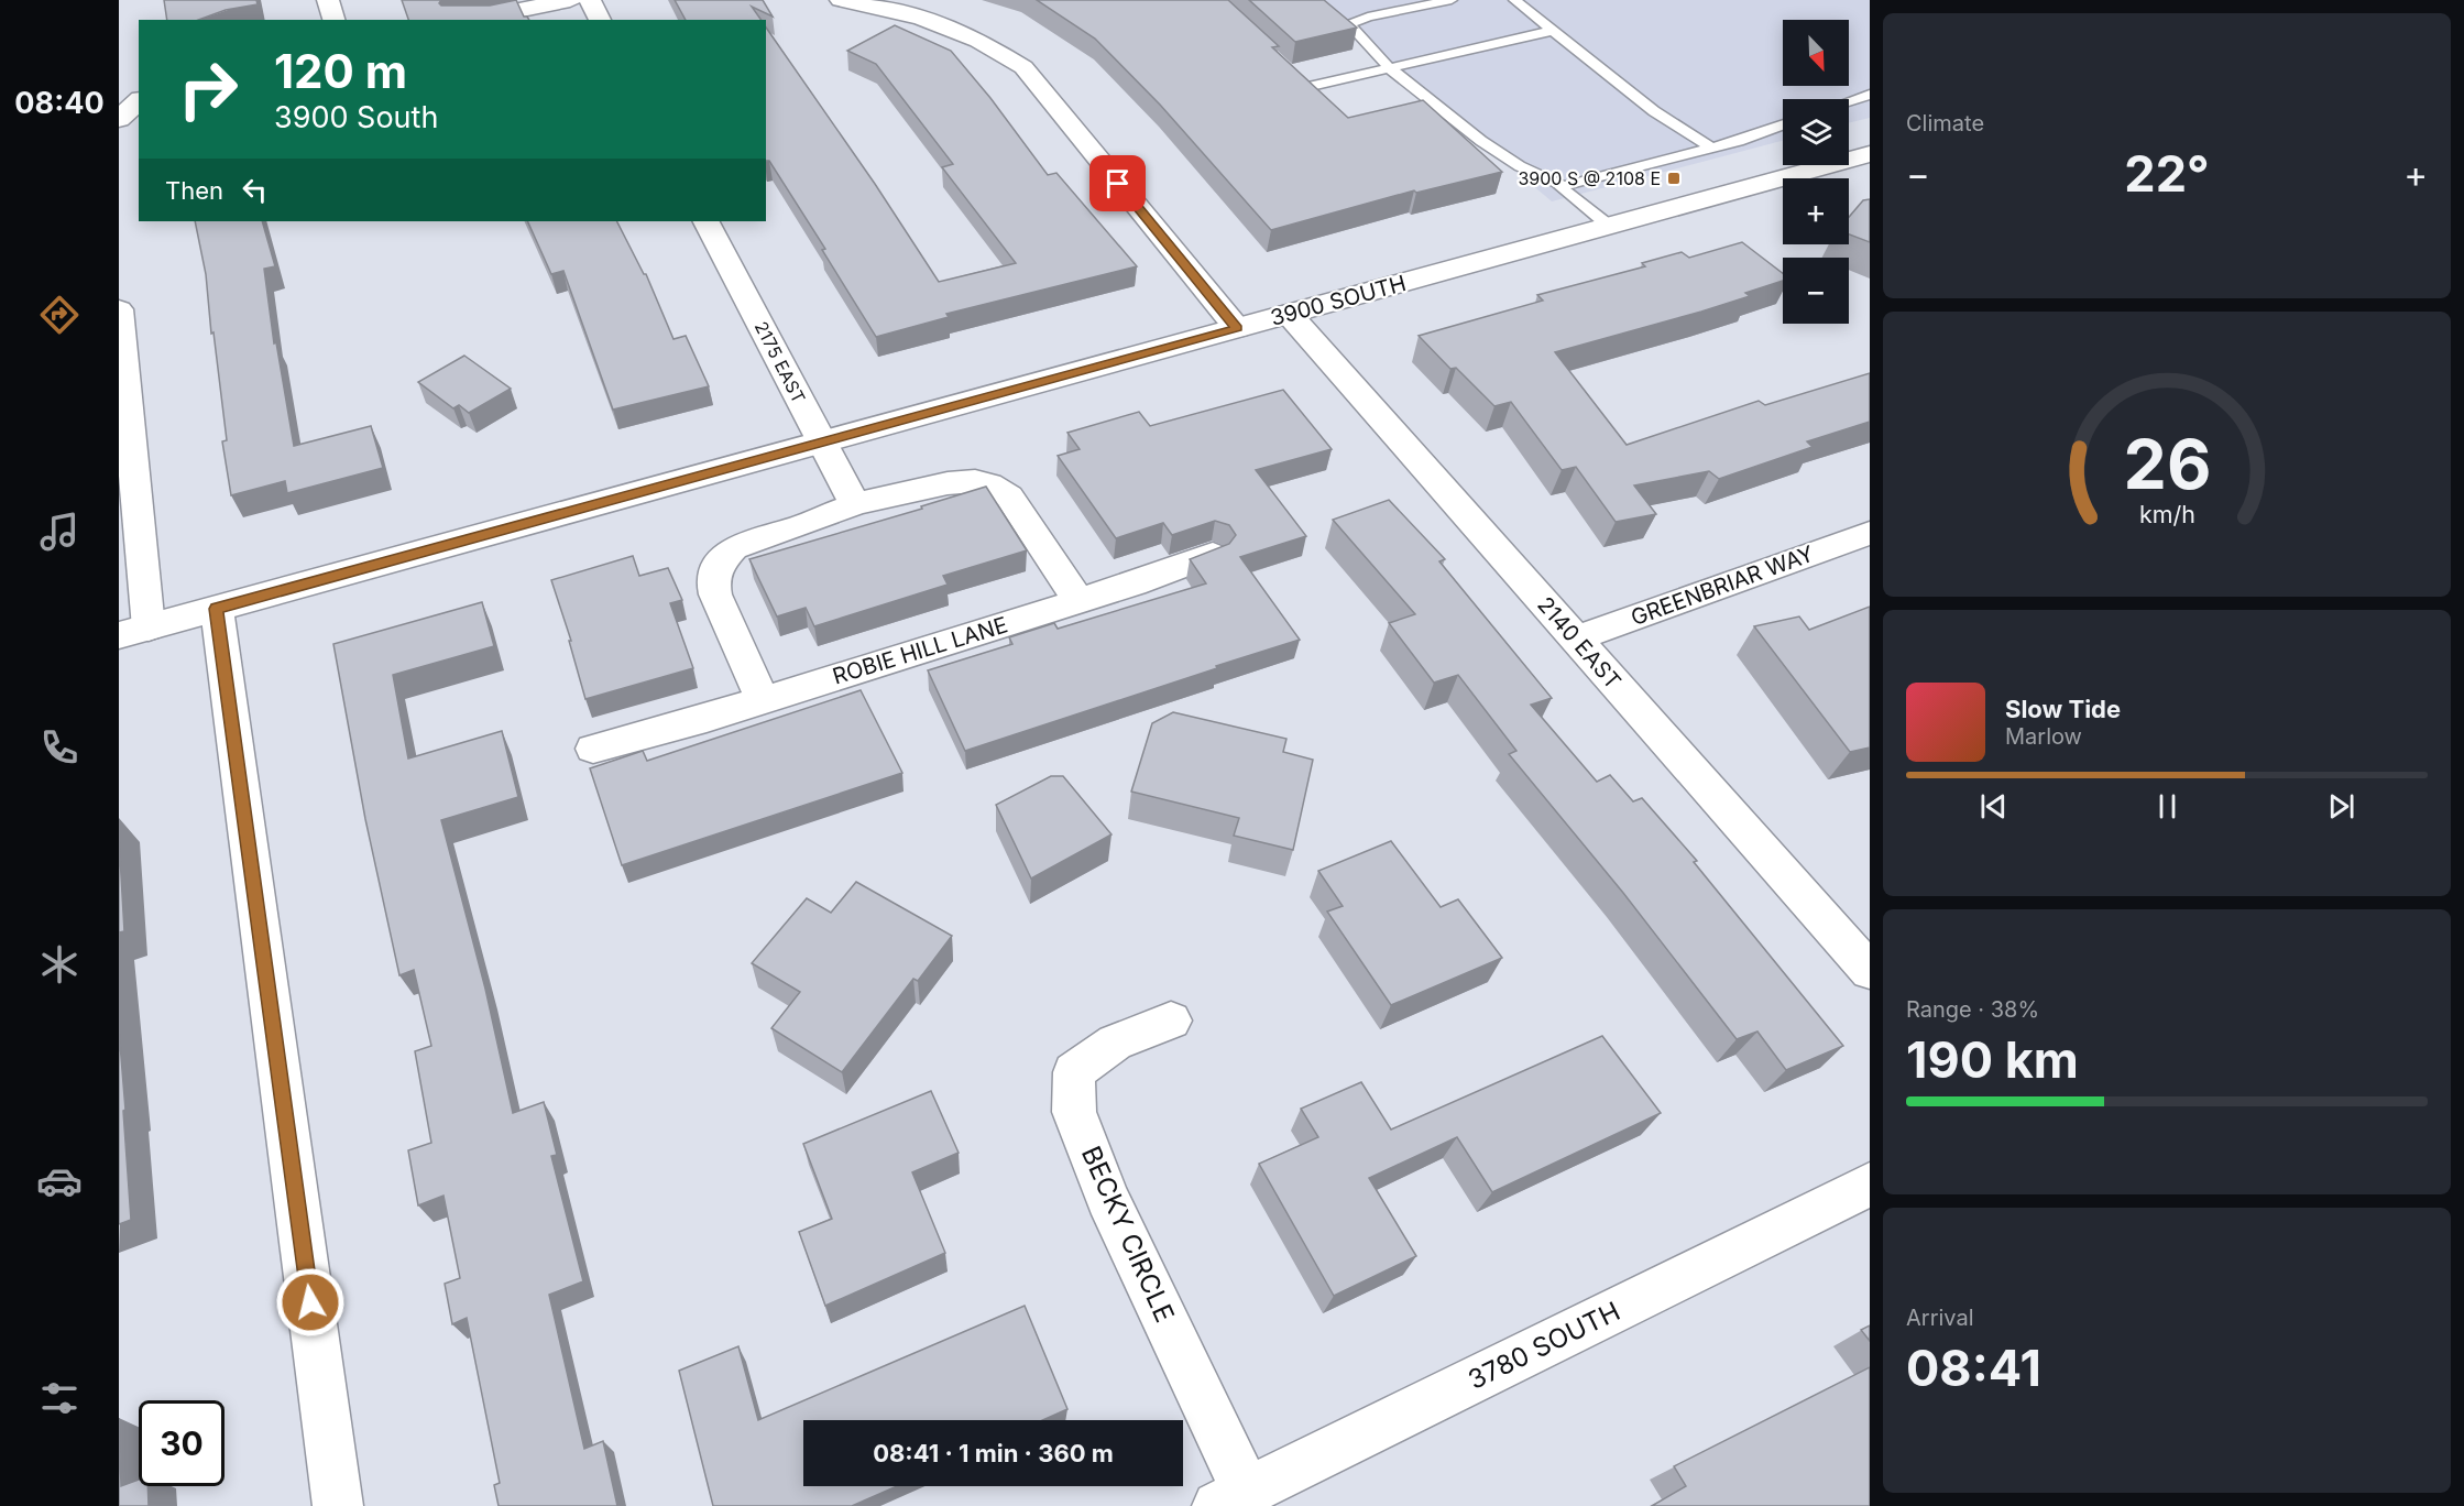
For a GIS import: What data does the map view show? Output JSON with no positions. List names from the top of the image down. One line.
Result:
{"streets":{"street":["3900 SOUTH","2175 EAST","GREENBRIAR WAY","2140 EAST","ROBIE HILL LANE","BECKY CIRCLE","3780 SOUTH"]},"crossings":[["3900 SOUTH","2175 EAST"],["3900 SOUTH","2140 EAST"],["GREENBRIAR WAY","2140 EAST"],["BECKY CIRCLE","3780 SOUTH"]],"places":{"transit":["3900 S @ 2108 E"]},"north":"bottom right","page":{"tabs":"08:40","tile":["Climate",["Range · 38%","190 km"],["Arrival","08:41"]],"map_buttons":["+","−"],"turn":["120 m","3900 South"],"heat":["−","22°","+"],"then":"Then","song":["Slow Tide","Marlow"],"limit":"30","trip":"08:41 · 1 min · 360 m","gauge":["26","km/h"]}}
